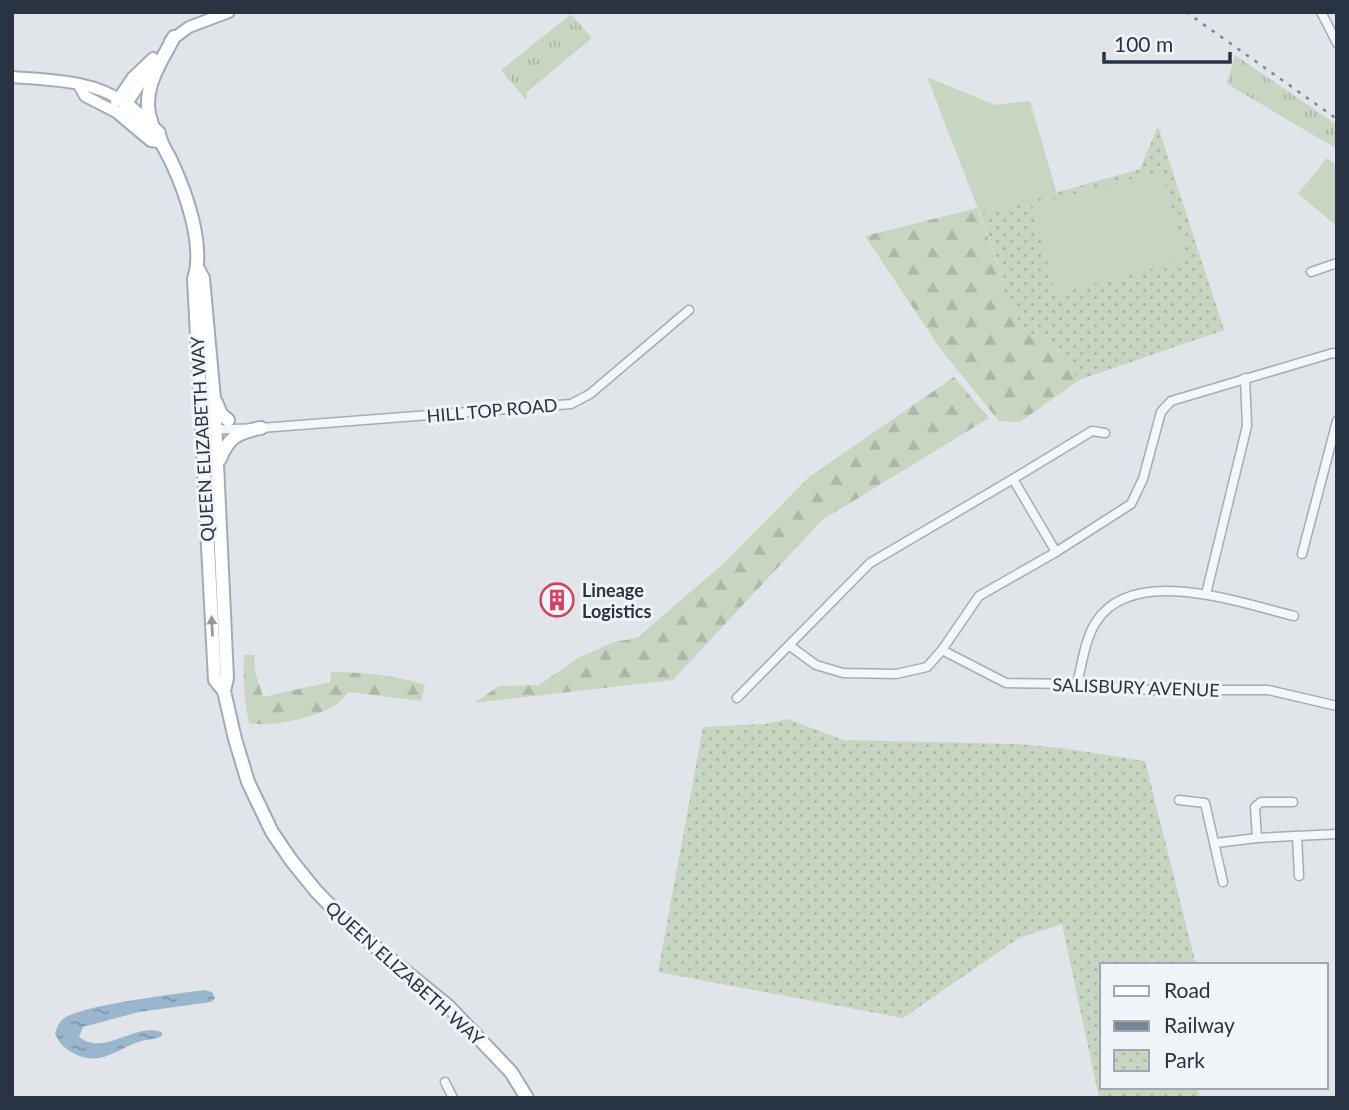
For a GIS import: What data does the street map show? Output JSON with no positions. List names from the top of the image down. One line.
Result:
{"streets":{"main road":["QUEEN ELIZABETH WAY"],"street":["HILL TOP ROAD","SALISBURY AVENUE"]},"crossings":[["HILL TOP ROAD","QUEEN ELIZABETH WAY"]],"places":{"building":["Lineage Logistics"]},"legend":["Road","Railway","Park"],"scale_bar":"100 m"}
